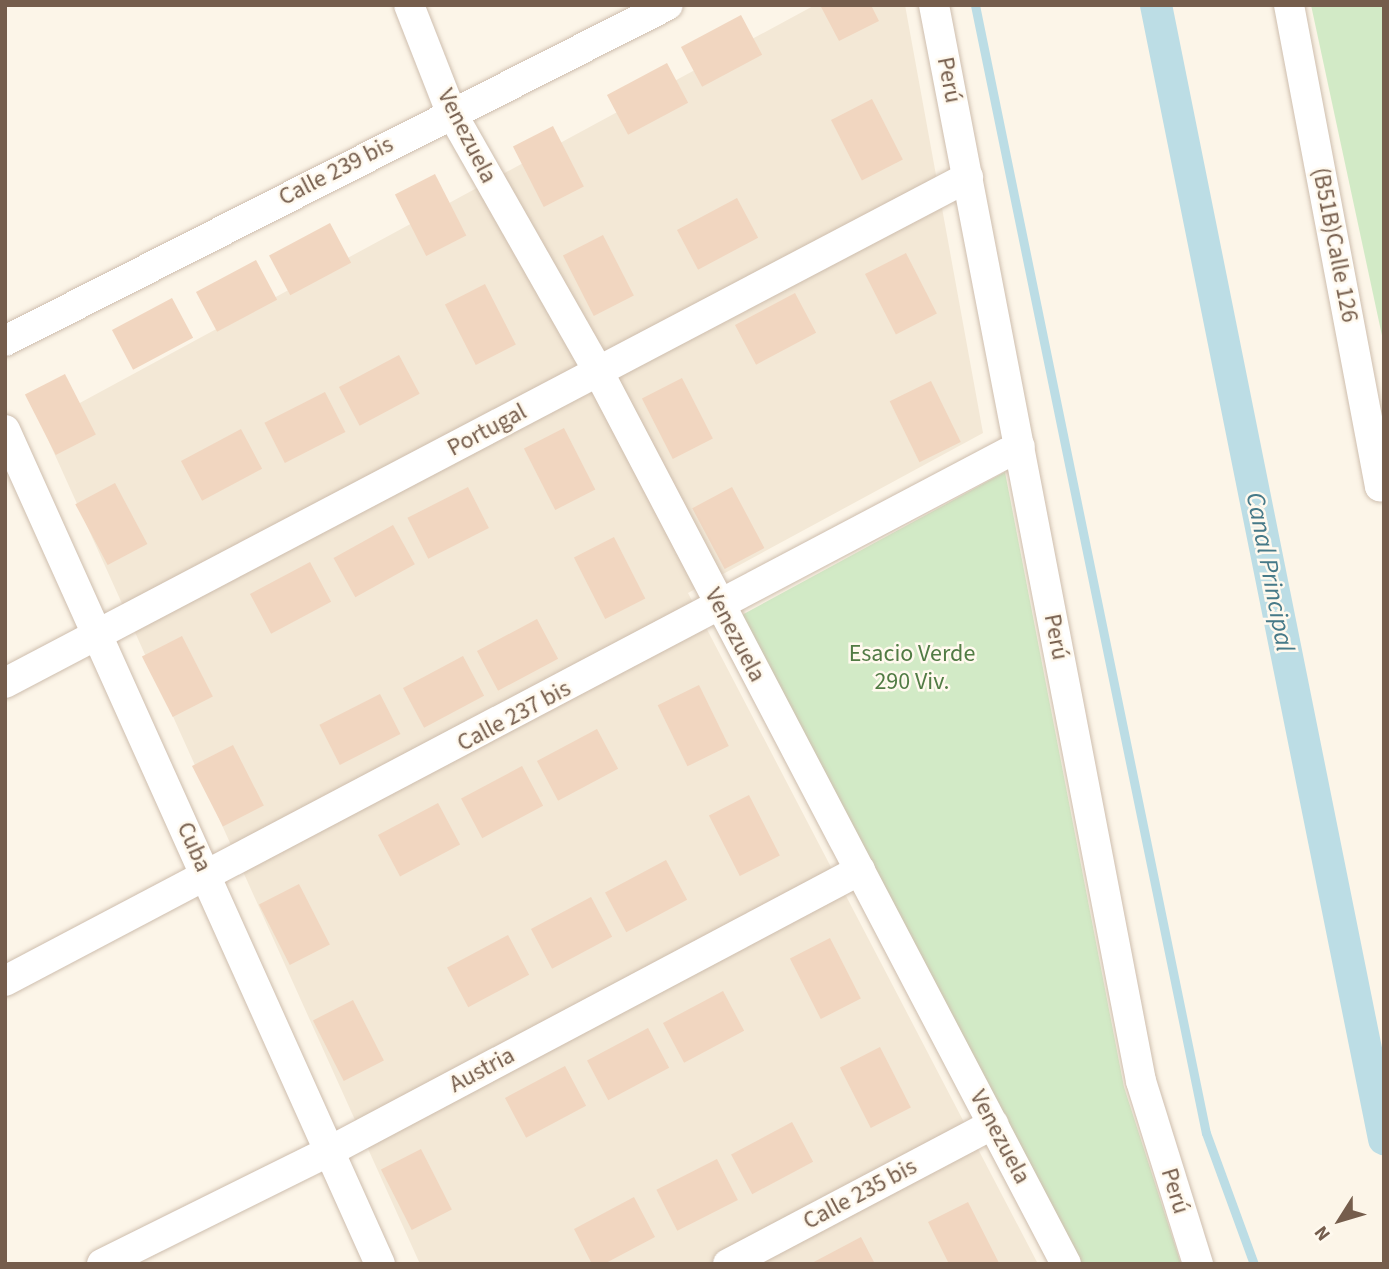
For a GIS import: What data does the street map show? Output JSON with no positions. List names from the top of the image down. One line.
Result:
{"streets":{"street":["Perú","Venezuela","Calle 239 bis","(B51B)Calle 126","Portugal","Calle 237 bis","Cuba","Austria","Calle 235 bis"]},"crossings":[["Perú","Portugal"],["Perú","Calle 237 bis"],["Venezuela","Calle 239 bis"],["Venezuela","Portugal"],["Venezuela","Calle 237 bis"],["Venezuela","Austria"],["Venezuela","Calle 235 bis"],["Portugal","Cuba"],["Calle 237 bis","Cuba"],["Cuba","Austria"]],"water":["Canal Principal"],"parks":["Esacio Verde 290 Viv."],"north":"bottom left"}
